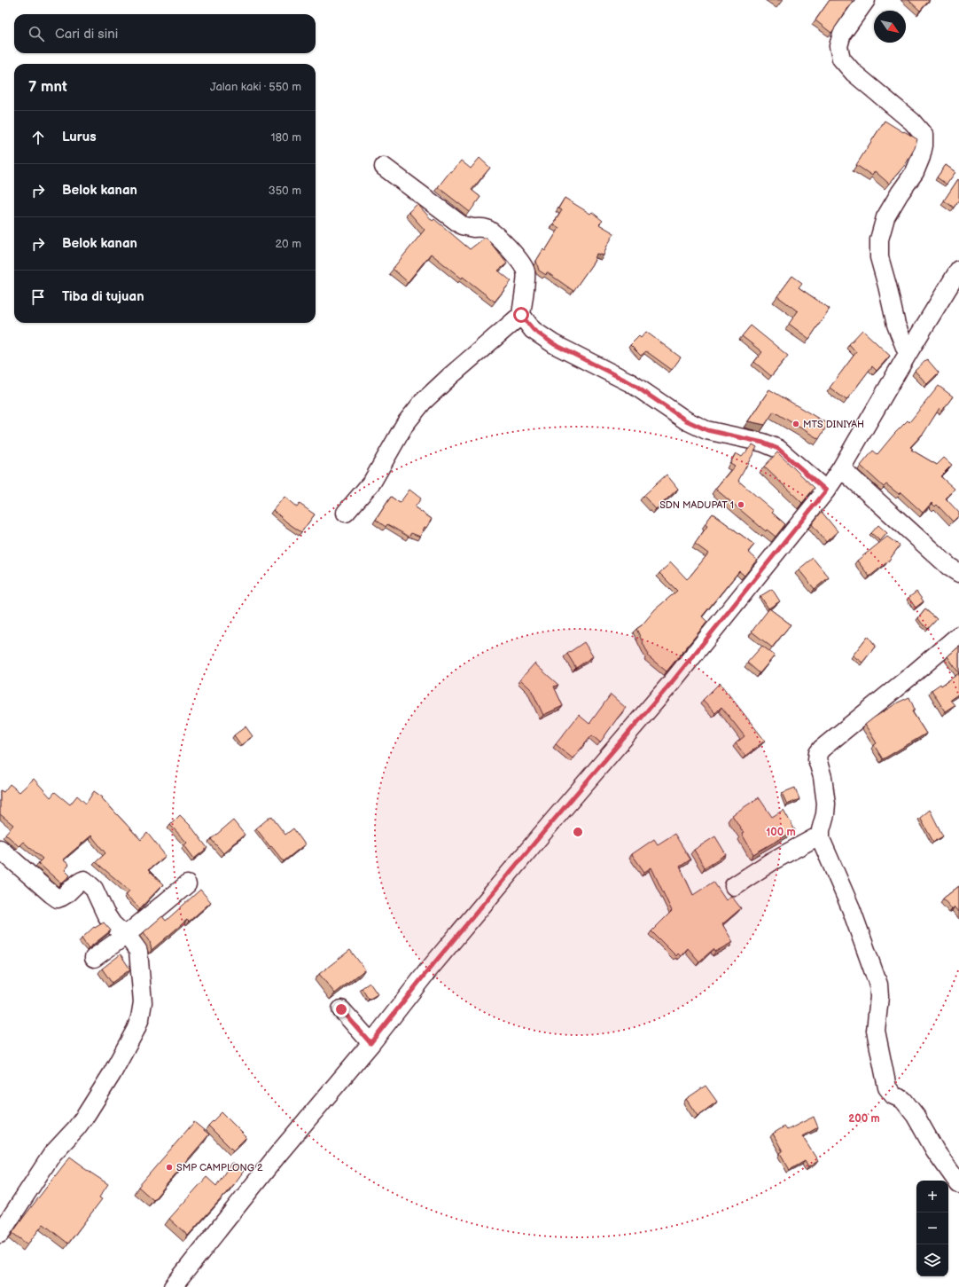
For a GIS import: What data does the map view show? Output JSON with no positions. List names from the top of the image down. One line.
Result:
{"places":["MTS DINIYAH","SDN MADUPAT 1","SMP CAMPLONG 2"],"north":"bottom right","page":{"search":"Cari di sini","heading":["7 mnt","Jalan kaki · 550 m"],"list":[["Lurus","180 m"],["Belok kanan","350 m"],["Belok kanan","20 m"],"Tiba di tujuan"],"map_buttons":["+","−"]},"rings":["100 m","200 m"]}
